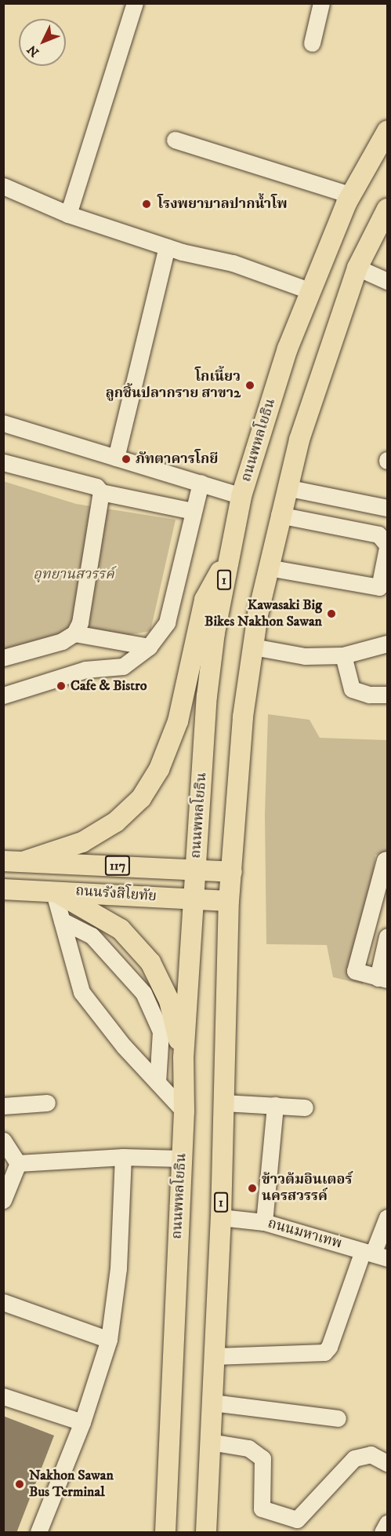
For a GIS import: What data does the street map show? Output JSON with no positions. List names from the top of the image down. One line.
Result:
{"streets":{"main road":["ถนนพหลโยธิน","1","117","ถนนรังสิโยทัย"],"street":["ถนนมหาเทพ"]},"crossings":[["ถนนพหลโยธิน","ถนนรังสิโยทัย"],["1","ถนนรังสิโยทัย"],["1","ถนนมหาเทพ"]],"parks":["อุทยานสวรรค์"],"places":["โรงพยาบาลปากน้ำโพ","โกเนี้ยว ลูกชิ้นปลากราย สาขา2","ภัทตาคารโกยี","Kawasaki Big Bikes Nakhon Sawan","Cafe & Bistro","ข้าวต้มอินเตอร์ นครสวรรค์","Nakhon Sawan Bus Terminal"],"north":"bottom left"}
